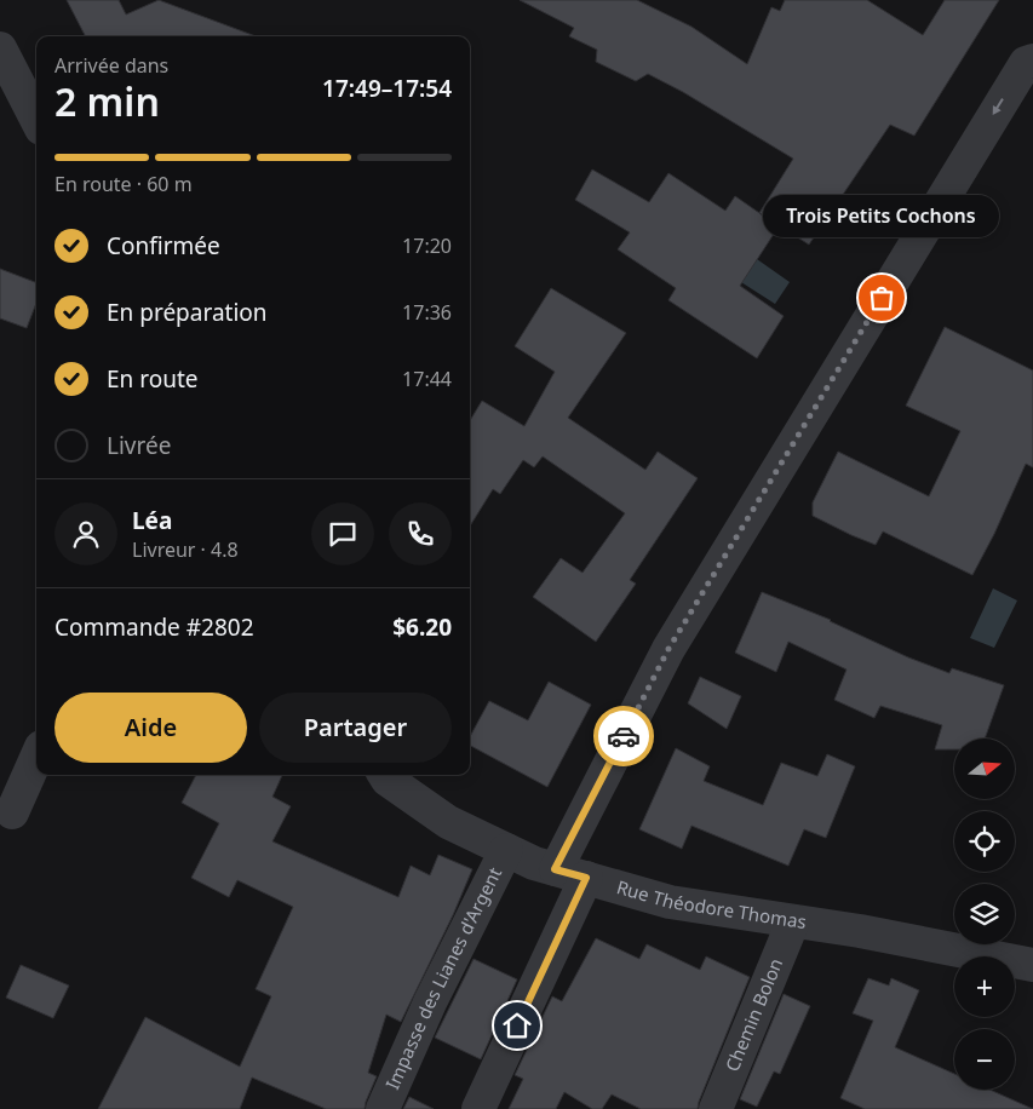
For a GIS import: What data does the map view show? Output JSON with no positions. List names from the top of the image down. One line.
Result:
{"streets":{"street":["Rue Théodore Thomas","Impasse des Lianes d'Argent","Chemin Bolon"]},"crossings":[["Rue Théodore Thomas","Impasse des Lianes d'Argent"],["Rue Théodore Thomas","Chemin Bolon"]],"places":["Trois Petits Cochons"],"north":"right","page":{"heading":["2 min","Arrivée dans","17:49–17:54"],"panel":["Léa","Livreur · 4.8","Commande #2802","$6.20"],"bar":"En route · 60 m","bubble":"Trois Petits Cochons","list":[["Confirmée","17:20"],["En préparation","17:36"],["En route","17:44"],"Livrée"],"buttons":["Aide","Partager"],"map_buttons":["+","−"]}}
